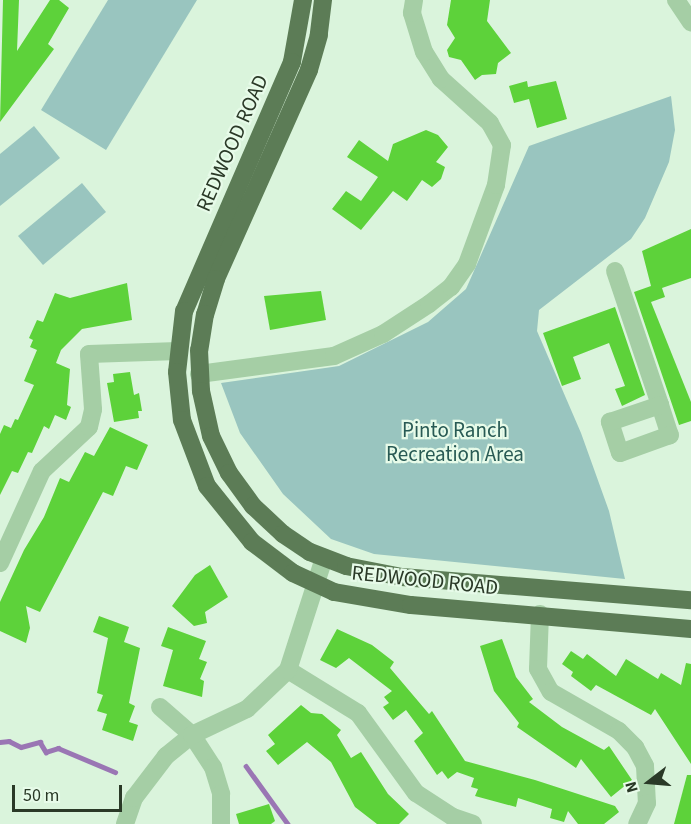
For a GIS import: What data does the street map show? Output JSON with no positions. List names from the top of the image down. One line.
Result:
{"streets":{"main road":["REDWOOD ROAD"]},"parks":["Pinto Ranch Recreation Area"],"scale_bar":"50 m","north":"left"}
